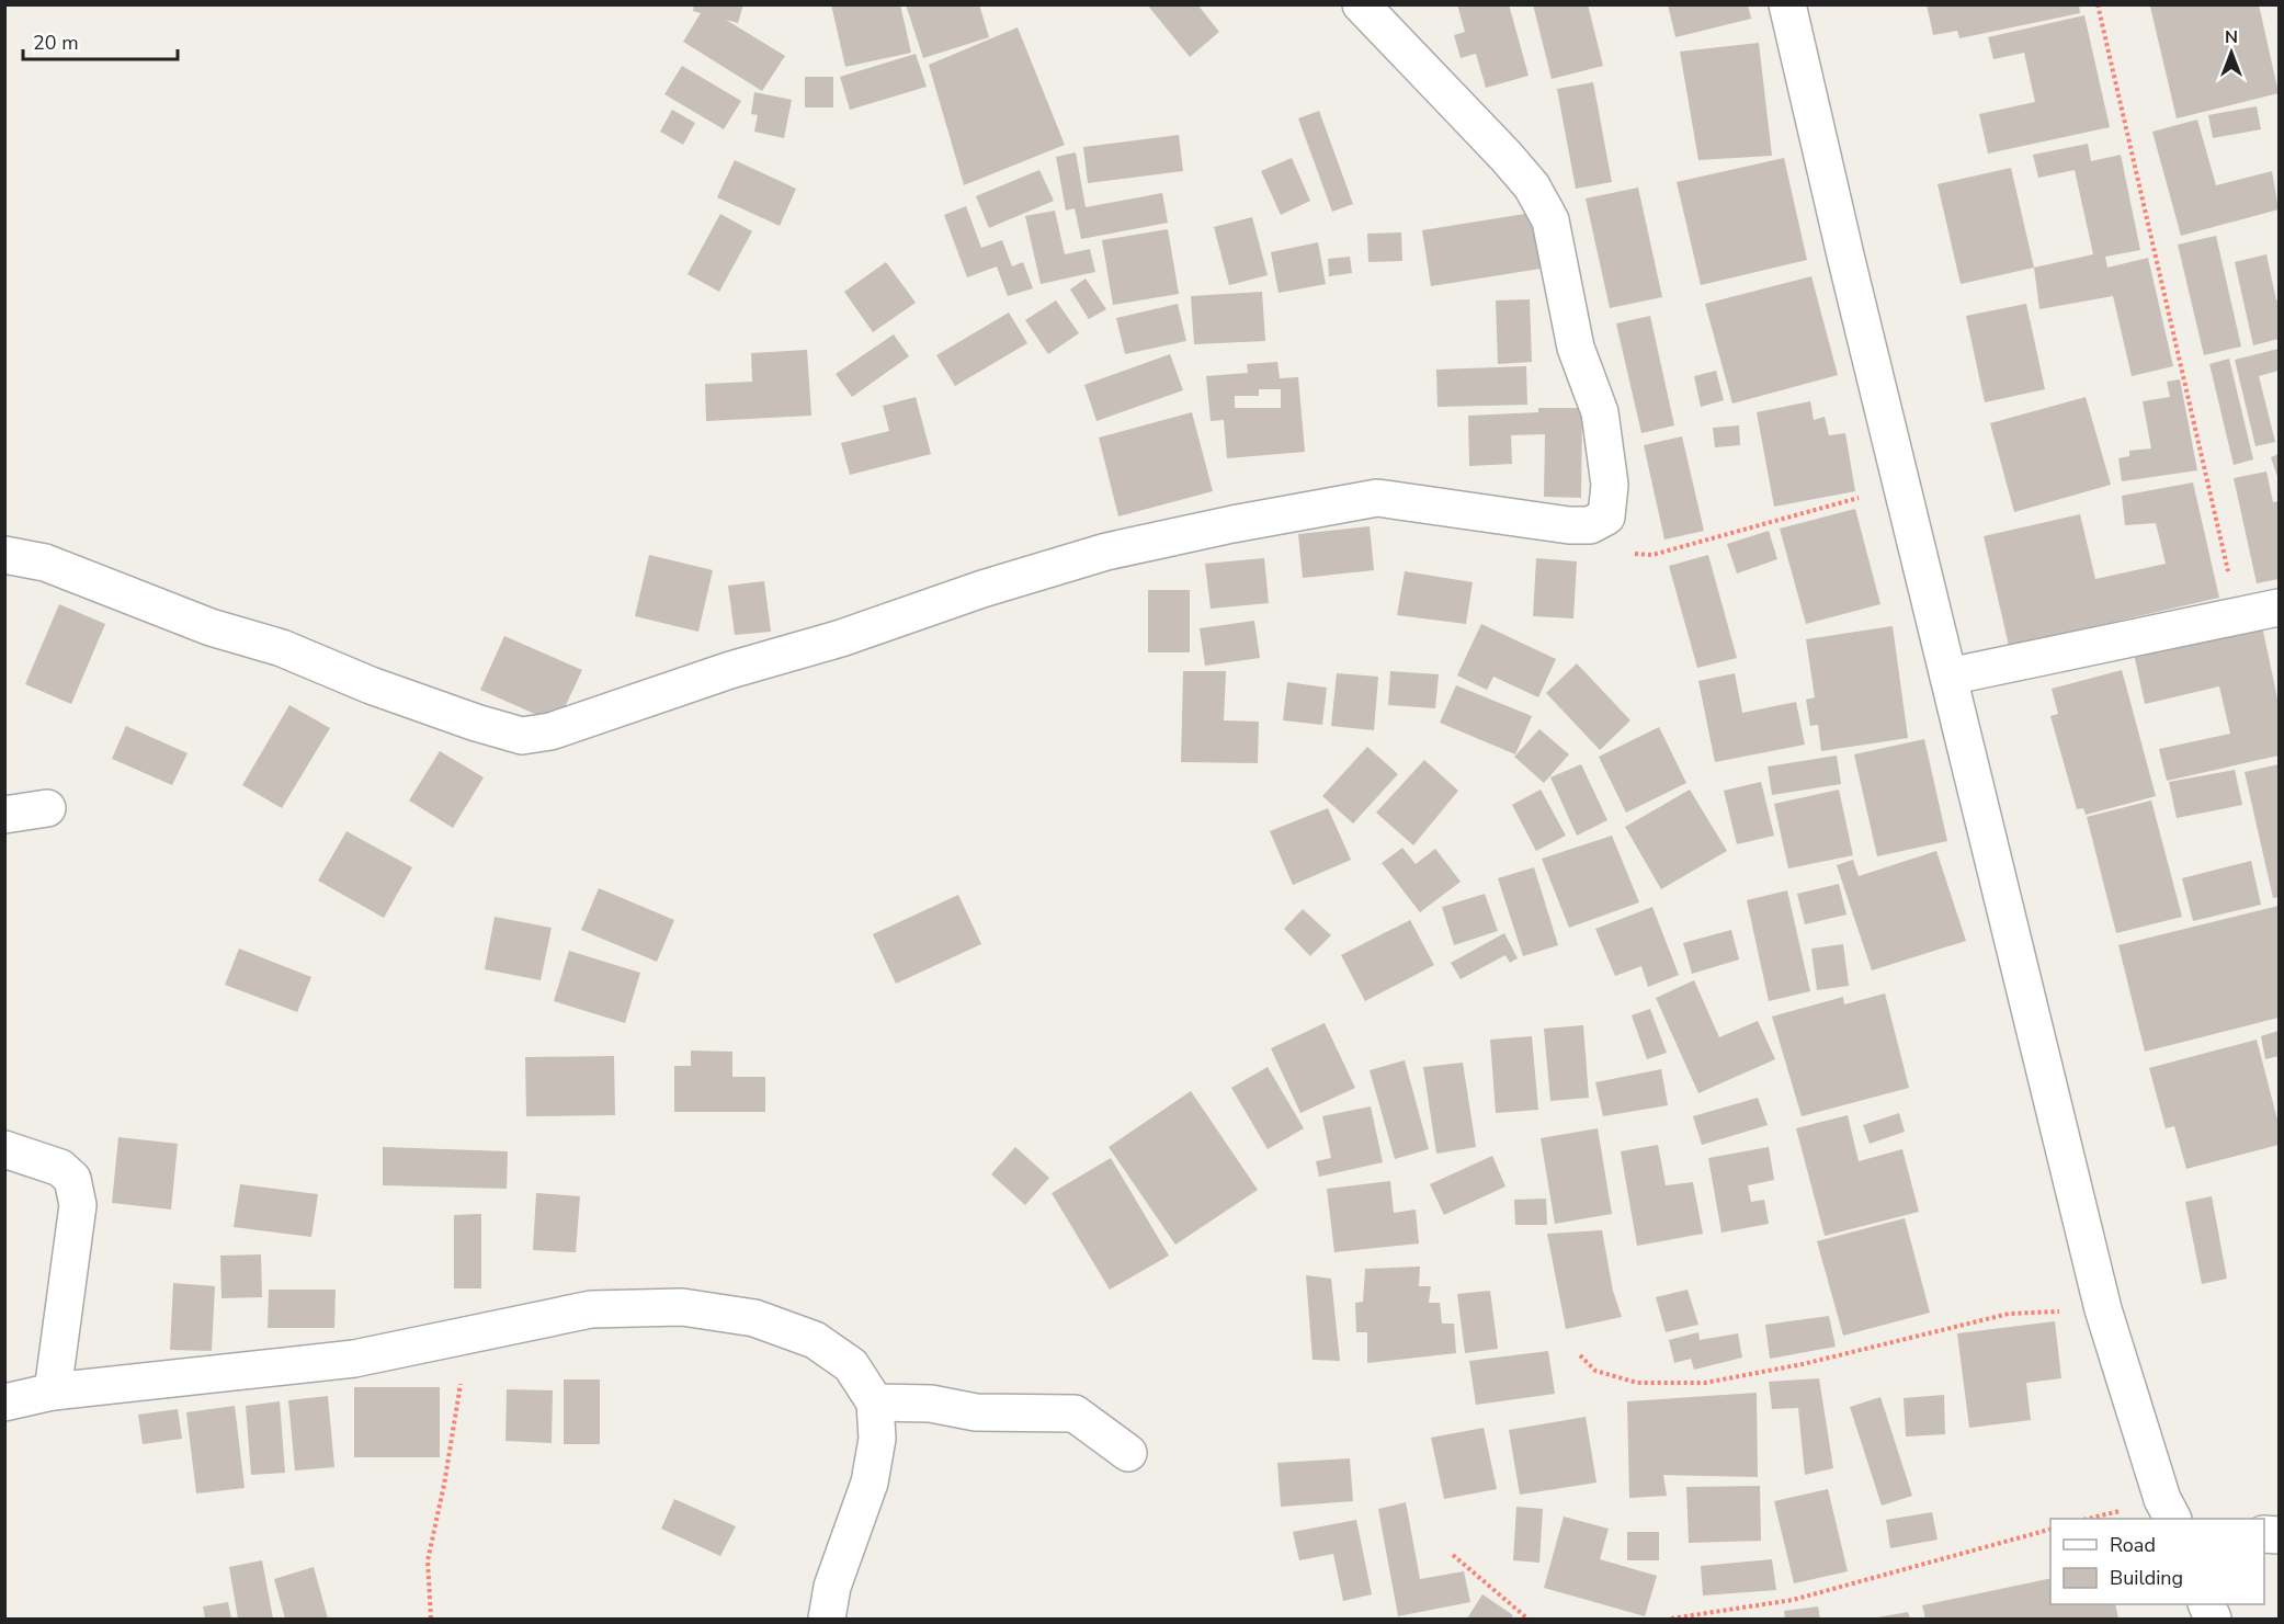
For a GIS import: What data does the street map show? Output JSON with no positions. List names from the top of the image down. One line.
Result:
{"legend":["Road","Building"],"scale_bar":"20 m","north":"top"}
